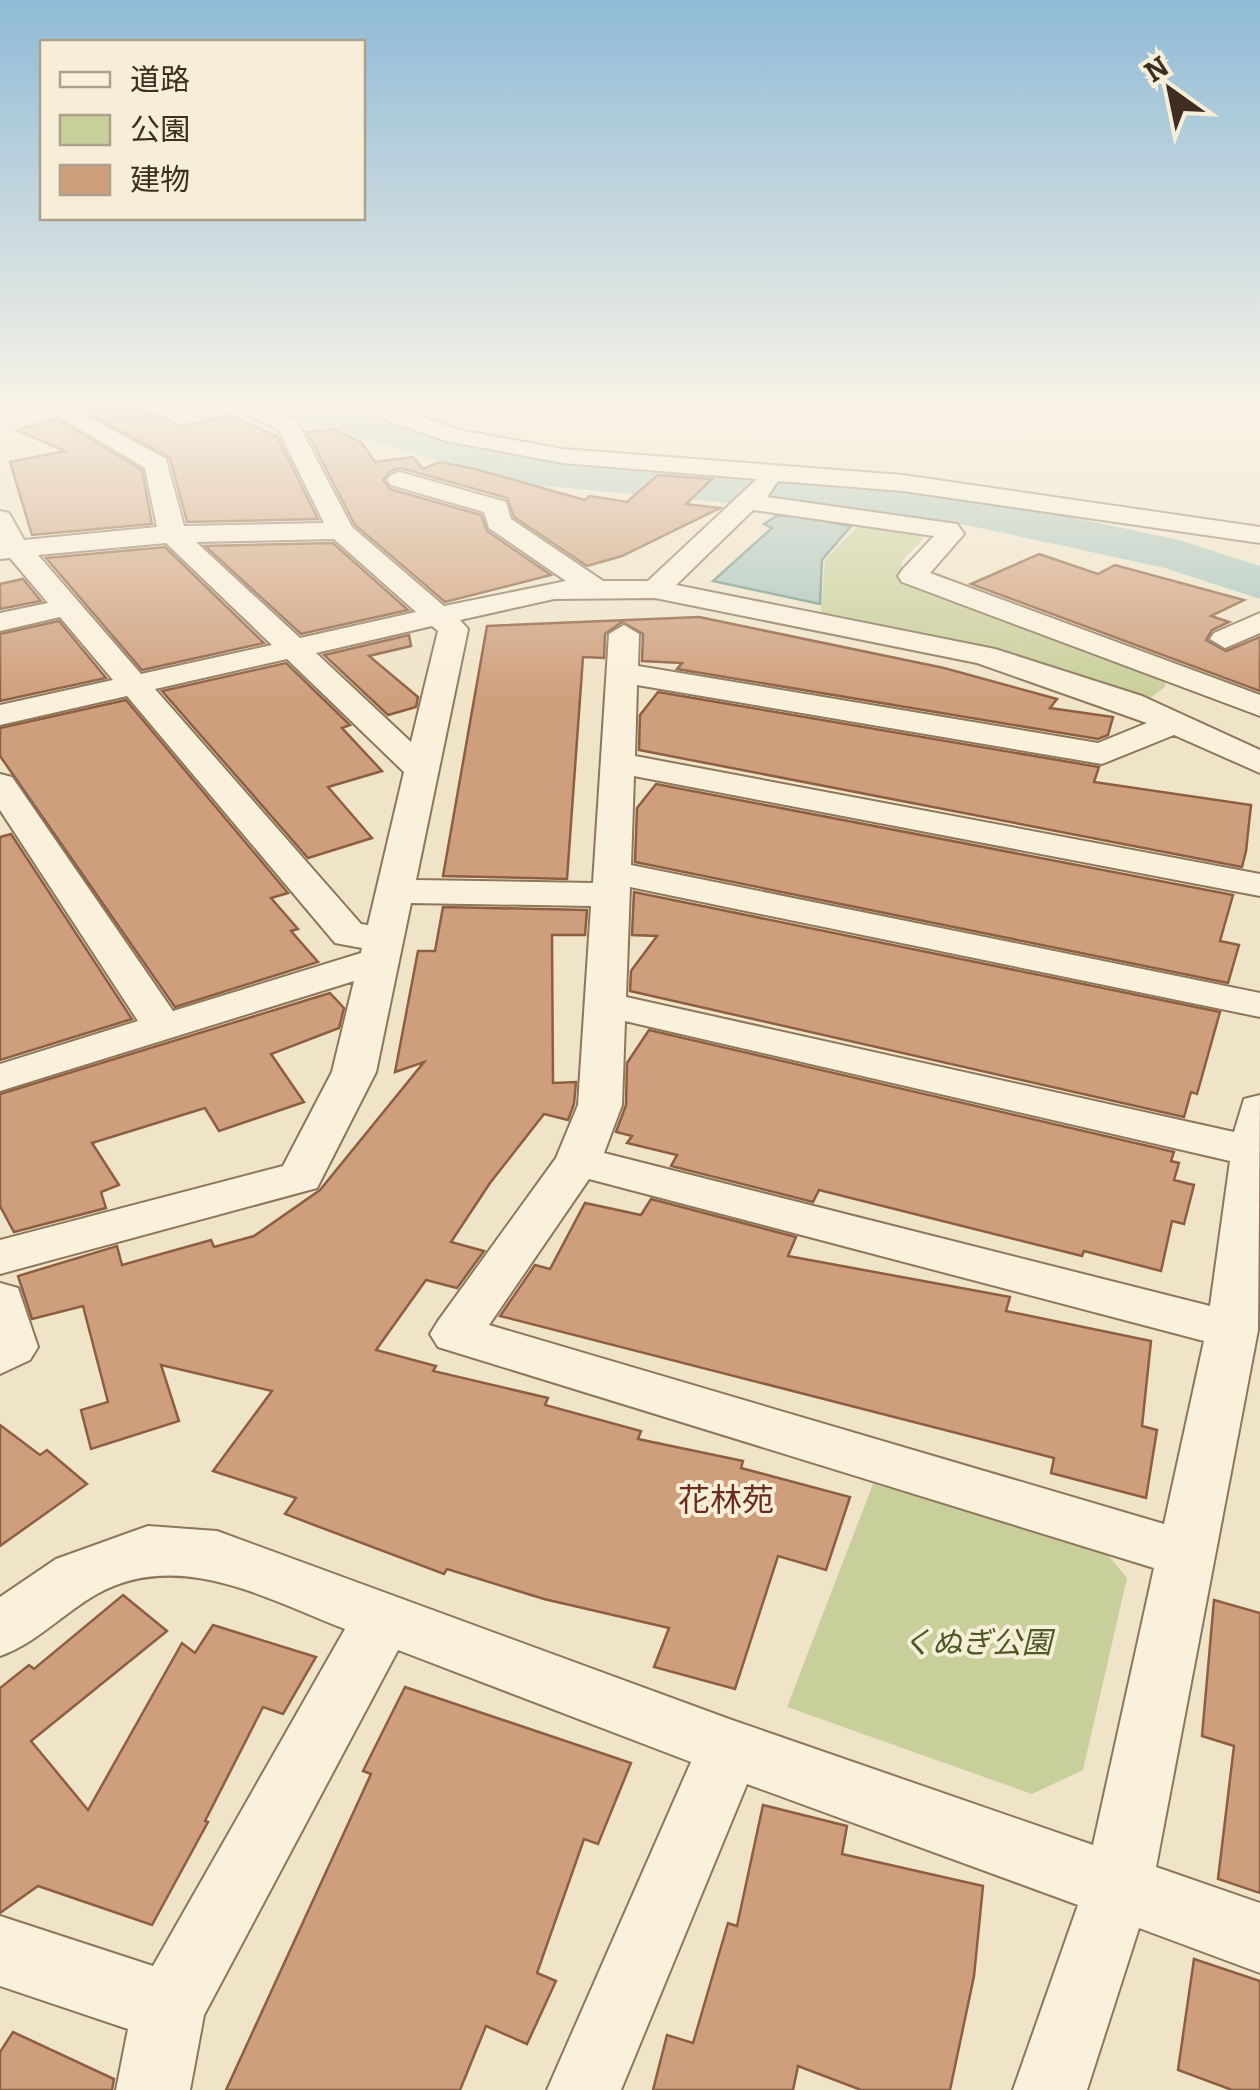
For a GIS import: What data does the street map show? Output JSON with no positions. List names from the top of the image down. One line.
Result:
{"districts":["花林苑"],"parks":["くぬぎ公園"],"legend":["道路","公園","建物"],"north":"top left"}
